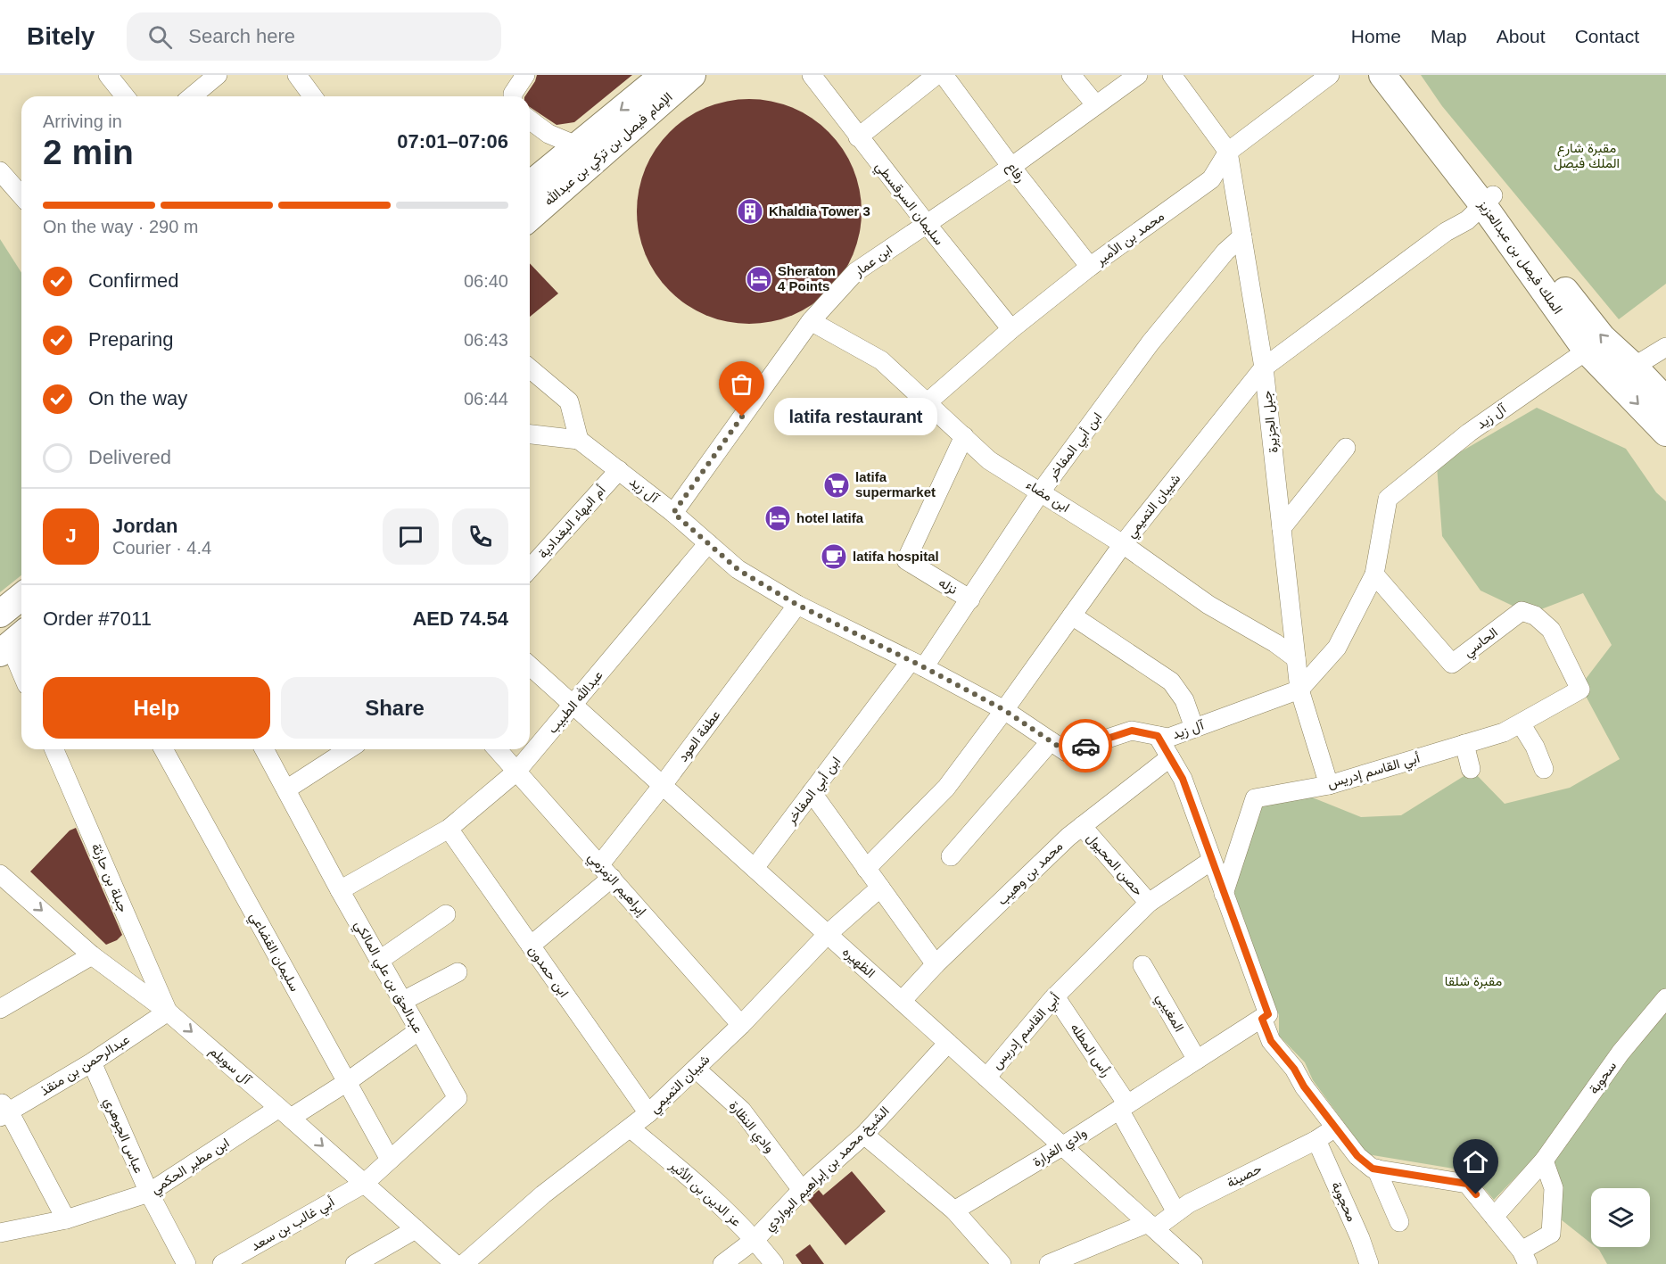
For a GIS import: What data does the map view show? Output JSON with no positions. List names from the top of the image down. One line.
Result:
{"streets":{"street":["الإمام فيصل بن تركي بن عبدالله","رفاع","سليمان السرقسطي","محمد بن الأمير","الملك فيصل بن عبدالعزيز","ابن عمار","آل زيد","جبل الجزيرة","ابن أبي المفاخر","ابن مضاء","شيبان التميمي","أم البهاء البغدادية","نزله","الحاسي","عبدالله الطبيب","عطفة العود","أبي القاسم إدريس","حصن المحيول","محمد بن وهيب","جبلة بن حارثة","إبراهيم الزمزمي","سليمان القضاعي","الظهيره","ابن حمدون","عبدالحق بن علي المالكي","المغيبي","رأس المطله","عبدالرحمن بن منقذ","آل سويلم","سحوبة","وادي النظارة","عباس الجوهري","وادي الغرارة","ابن مطير الحكمي","الشيخ محمد بن إبراهيم البواردي","حصينة","عز الدين بن الأثير","محجوبة","أبي غالب بن سعد"]},"crossings":[["رفاع","محمد بن الأمير"],["رفاع","ابن عمار"],["سليمان السرقسطي","محمد بن الأمير"],["سليمان السرقسطي","ابن عمار"],["محمد بن الأمير","جبل الجزيرة"],["محمد بن الأمير","ابن مضاء"],["الملك فيصل بن عبدالعزيز","آل زيد"],["الملك فيصل بن عبدالعزيز","شيبان التميمي"],["ابن عمار","آل زيد"],["ابن عمار","ابن مضاء"],["آل زيد","جبل الجزيرة"],["آل زيد","ابن أبي المفاخر"],["آل زيد","شيبان التميمي"],["آل زيد","أم البهاء البغدادية"],["آل زيد","الحاسي"],["آل زيد","عبدالله الطبيب"],["آل زيد","عطفة العود"],["جبل الجزيرة","ابن أبي المفاخر"],["جبل الجزيرة","ابن مضاء"],["جبل الجزيرة","شيبان التميمي"],["جبل الجزيرة","أبي القاسم إدريس"],["ابن أبي المفاخر","ابن مضاء"],["ابن أبي المفاخر","نزله"],["ابن أبي المفاخر","الظهيره"],["ابن مضاء","شيبان التميمي"],["ابن مضاء","نزله"],["شيبان التميمي","إبراهيم الزمزمي"],["شيبان التميمي","الظهيره"],["شيبان التميمي","ابن حمدون"],["شيبان التميمي","وادي النظارة"],["شيبان التميمي","عز الدين بن الأثير"],["الحاسي","أبي القاسم إدريس"],["عبدالله الطبيب","إبراهيم الزمزمي"],["عبدالله الطبيب","الظهيره"],["عبدالله الطبيب","ابن حمدون"],["عبدالله الطبيب","عبدالحق بن علي المالكي"],["عطفة العود","إبراهيم الزمزمي"],["عطفة العود","الظهيره"],["عطفة العود","ابن حمدون"],["أبي القاسم إدريس","حصن المحيول"],["أبي القاسم إدريس","الظهيره"],["أبي القاسم إدريس","رأس المطله"],["حصن المحيول","محمد بن وهيب"],["محمد بن وهيب","الظهيره"],["جبلة بن حارثة","عبدالرحمن بن منقذ"],["جبلة بن حارثة","آل سويلم"],["سليمان القضاعي","عبدالحق بن علي المالكي"],["سليمان القضاعي","ابن مطير الحكمي"],["الظهيره","وادي الغرارة"],["الظهيره","الشيخ محمد بن إبراهيم البواردي"],["الظهيره","حصينة"],["عبدالحق بن علي المالكي","آل سويلم"],["عبدالحق بن علي المالكي","ابن مطير الحكمي"],["عبدالحق بن علي المالكي","أبي غالب بن سعد"],["المغيبي","وادي الغرارة"],["رأس المطله","وادي الغرارة"],["رأس المطله","حصينة"],["عبدالرحمن بن منقذ","آل سويلم"],["عبدالرحمن بن منقذ","عباس الجوهري"],["آل سويلم","ابن مطير الحكمي"],["آل سويلم","أبي غالب بن سعد"],["وادي النظارة","الشيخ محمد بن إبراهيم البواردي"],["عباس الجوهري","ابن مطير الحكمي"],["الشيخ محمد بن إبراهيم البواردي","عز الدين بن الأثير"],["حصينة","محجوبة"]],"one_way":["آل سويلم"],"parks":["مقبرة شارع الملك فيصل","مقبرة شلقا"],"places":{"building":["Khaldia Tower 3"],"hotel":["Sheraton 4 Points","hotel latifa"],"other":["latifa restaurant"],"supermarket":["latifa supermarket"],"cafe":["latifa hospital"]},"page":{"header":"Bitely","search":"Search here","nav":["Home","Map","About","Contact"],"heading":["2 min","Arriving in","07:01–07:06"],"panel":["Jordan","Courier · 4.4","Order #7011","AED 74.54"],"bar":"On the way · 290 m","list":[["Confirmed","06:40"],["Preparing","06:43"],["On the way","06:44"],"Delivered"],"bubble":"latifa restaurant","round":"J","buttons":["Help","Share"]}}
